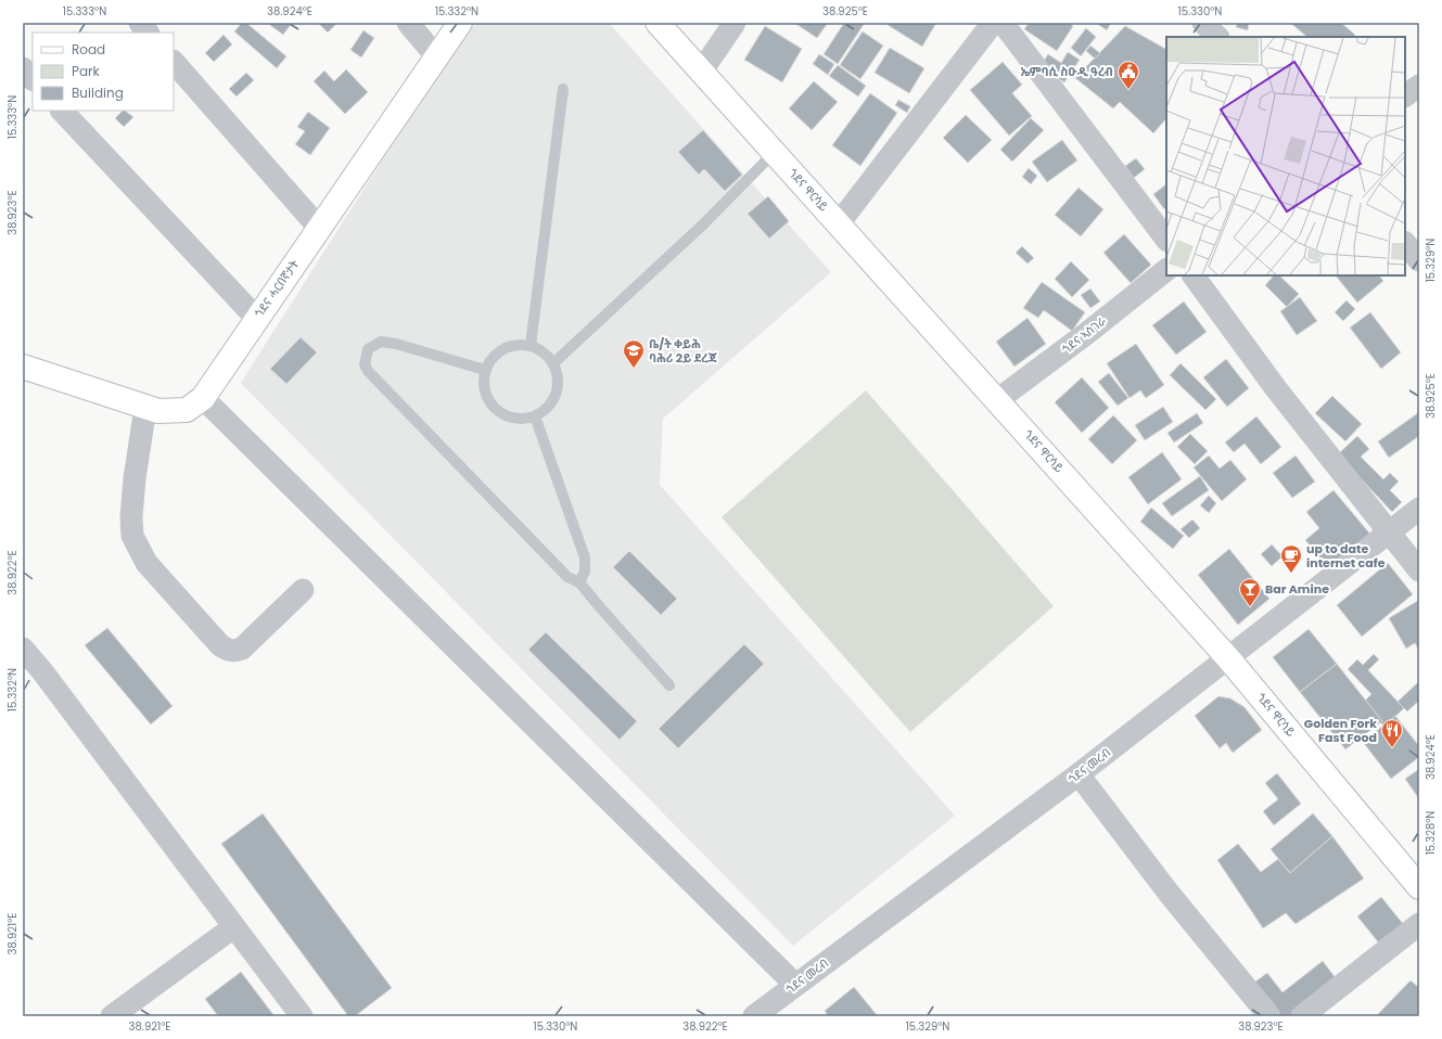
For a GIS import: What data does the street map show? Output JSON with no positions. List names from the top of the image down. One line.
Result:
{"streets":{"main road":["ጎደና ዋርሳይ","ጎደና ሓርበኛታት"],"street":["ጎደና ኣስገራ","ጎደና መረብ"]},"crossings":[["ጎደና ዋርሳይ","ጎደና ኣስገራ"],["ጎደና ዋርሳይ","ጎደና መረብ"]],"places":{"public building":["ኤምባሲ ስዑዲ ዓረብ"],"school or university":["ቤ/ት ቀይሕ ባሕሪ 2ይ ደረጃ"],"cafe":["up to date internet cafe"],"bar":["Bar Amine"],"restaurant":["Golden Fork Fast Food"]},"legend":["Road","Park","Building"],"coordinates":["15.333°N","38.924°E","15.332°N","38.925°E","15.330°N","38.923°E","15.329°N","38.922°E","15.328°N","38.921°E"]}
